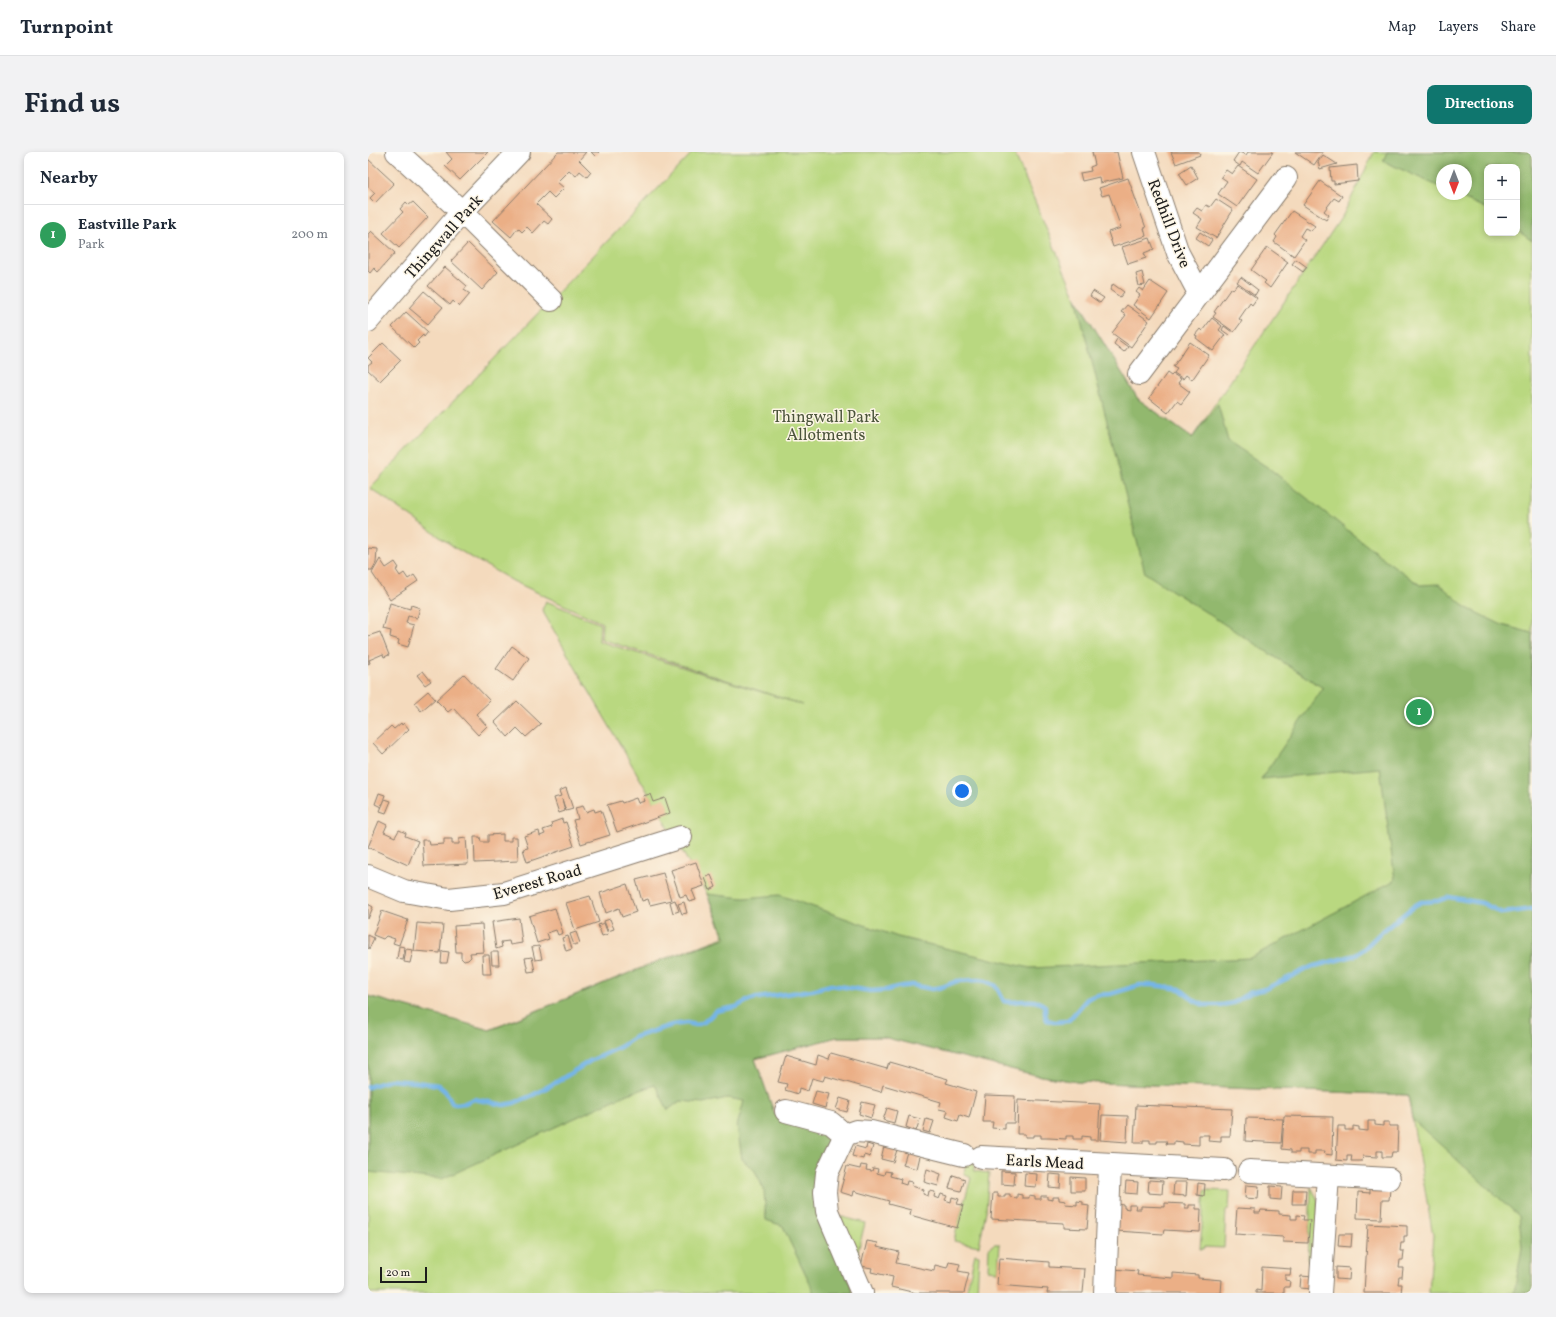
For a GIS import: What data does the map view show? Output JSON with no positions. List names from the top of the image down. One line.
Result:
{"streets":{"street":["Redhill Drive","Thingwall Park","Everest Road","Earls Mead"]},"parks":["Thingwall Park Allotments"],"scale_bar":"20 m","north":"bottom","page":{"header":"Turnpoint","nav":["Map","Layers","Share"],"title":"Find us","buttons":"Directions","heading":"Nearby","map_buttons":["+","−"],"list":[{"mark":"1","name":"Eastville Park","note":"Park","value":"200 m"}],"pins":"1","scale":"20 m"}}
